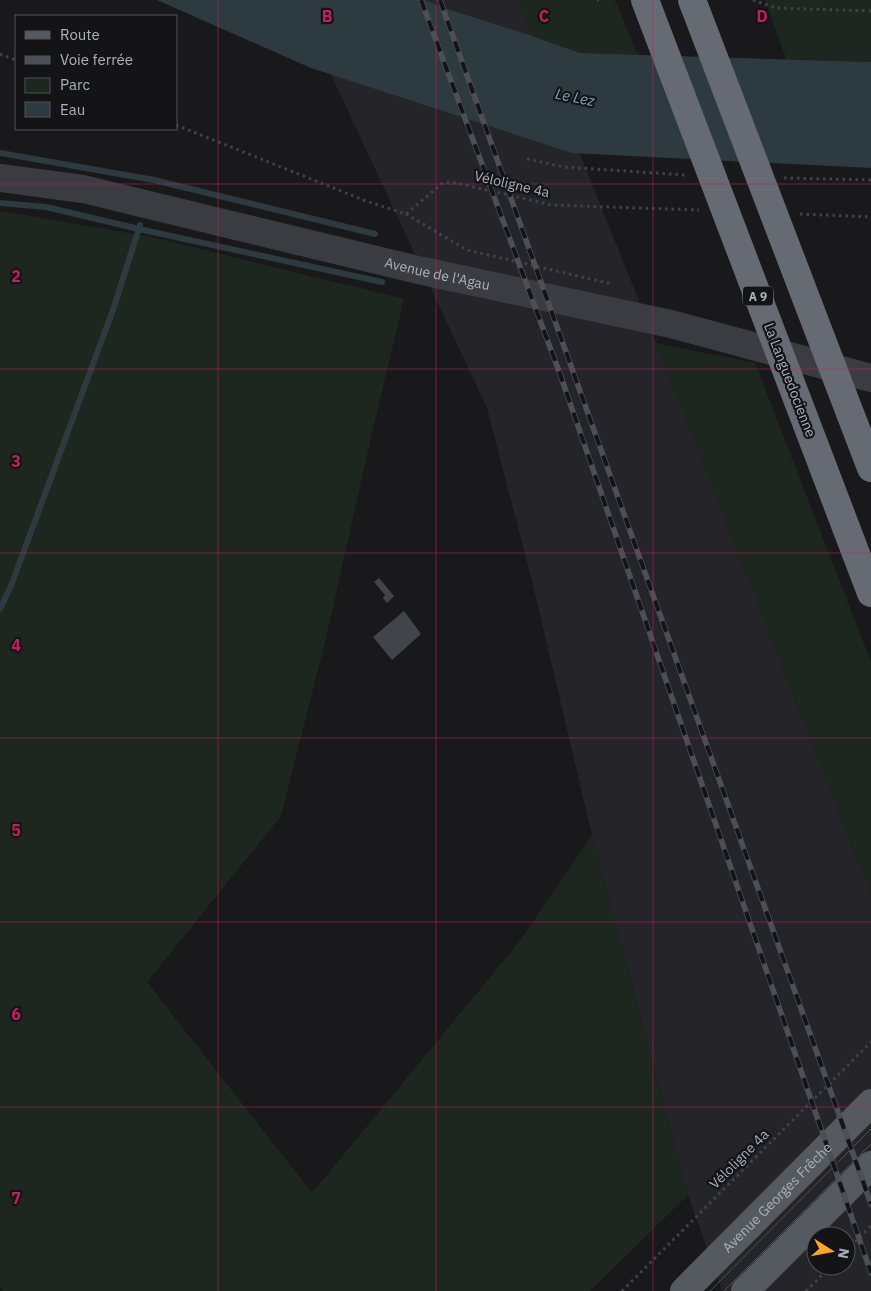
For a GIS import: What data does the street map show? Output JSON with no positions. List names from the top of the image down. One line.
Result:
{"streets":{"highway":["A 9","La Languedocienne"],"main road":["Avenue Georges Frêche"],"street":["Avenue de l'Agau"],"path":["Véloligne 4a"]},"water":["Le Lez"],"legend":["Route","Voie ferrée","Parc","Eau"],"north":"right","grid":{"columns":["B","C","D"],"rows":["2","3","4","5","6","7"]}}
